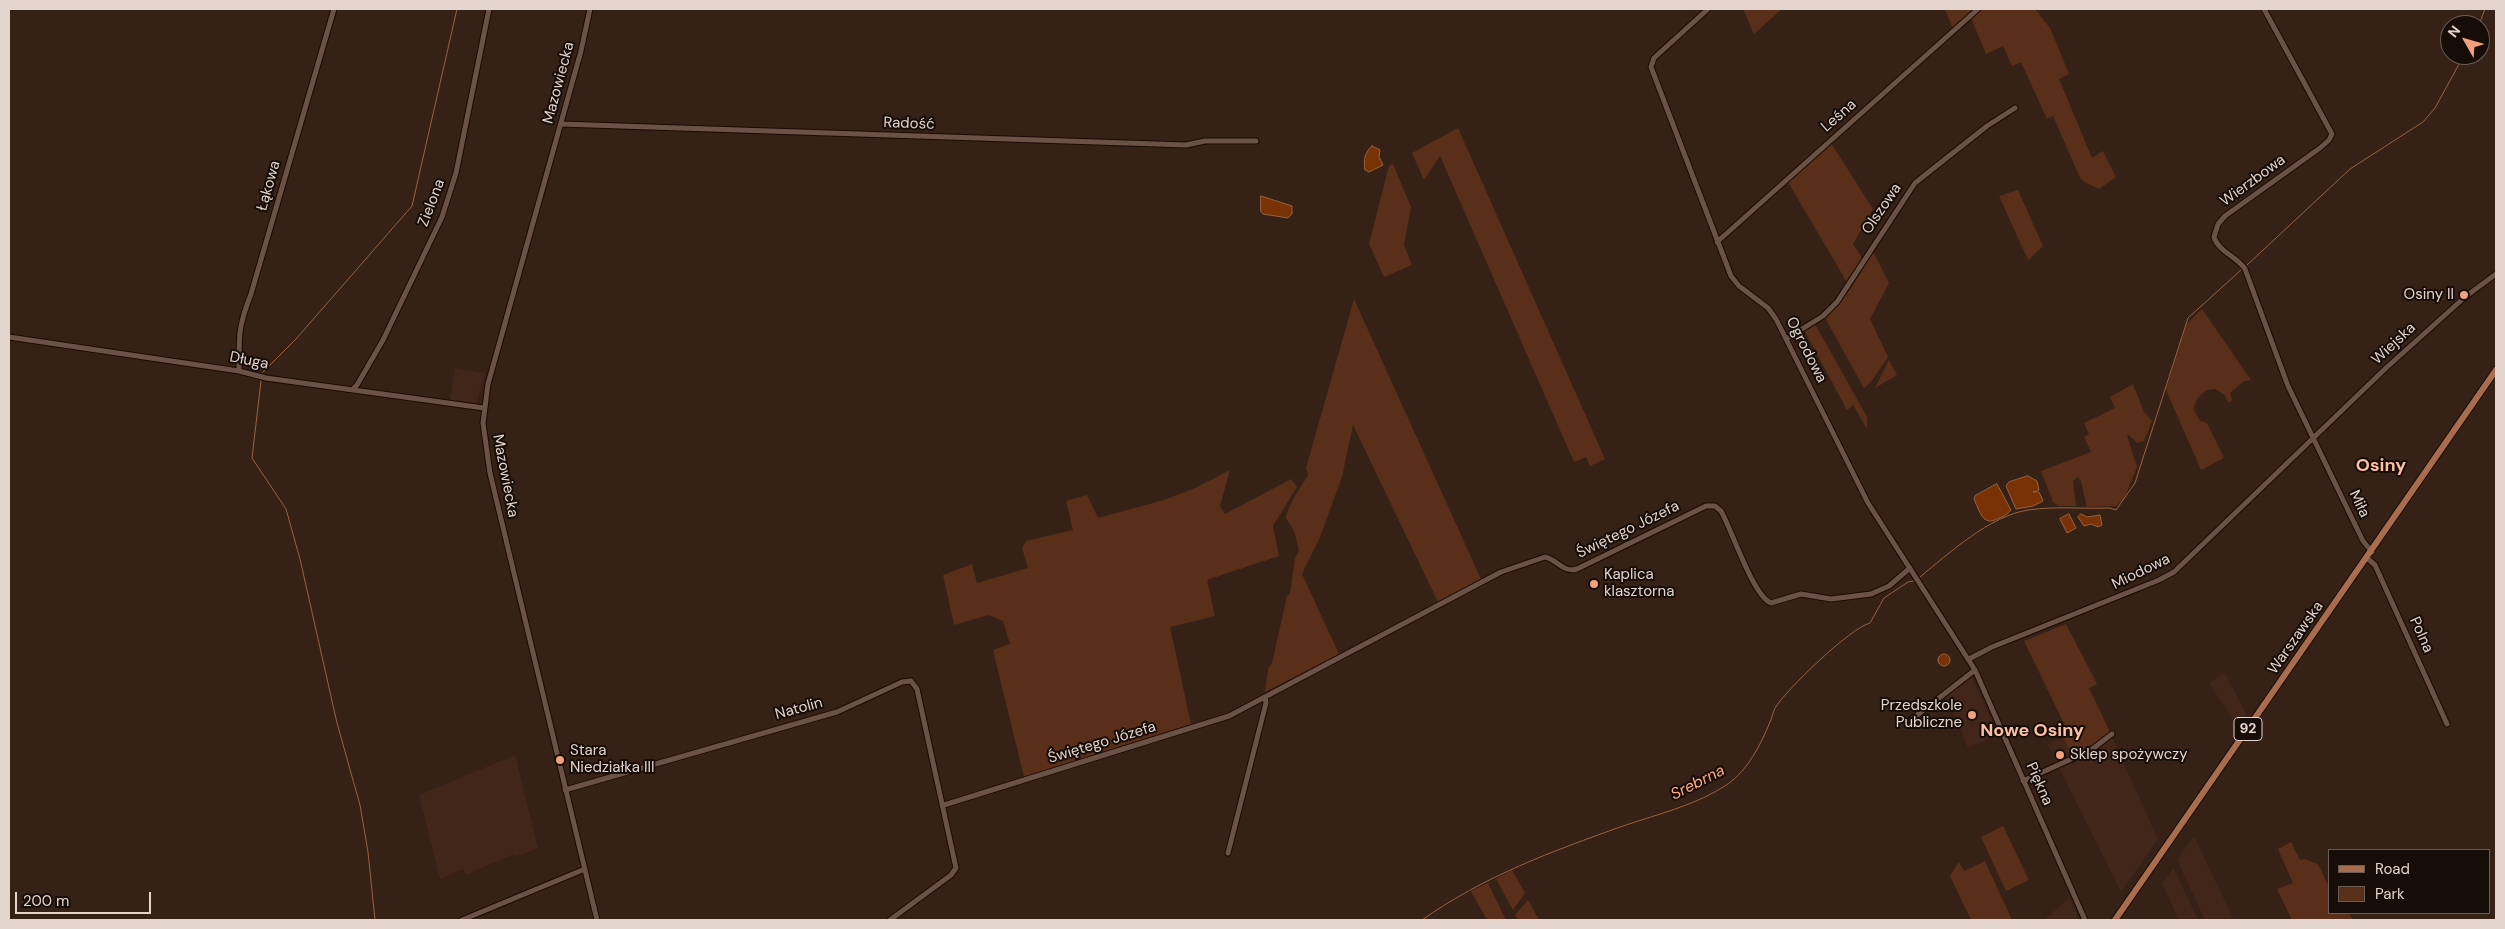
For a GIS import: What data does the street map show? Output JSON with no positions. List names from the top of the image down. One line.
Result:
{"streets":{"main road":["Warszawska","92"],"street":["Mazowiecka","Leśna","Radość","Wierzbowa","Łąkowa","Zielona","Olszowa","Wiejska","Ogrodowa","Długa","Miła","Świętego Józefa","Miodowa","Polna","Natolin","Piękna"]},"crossings":[["Mazowiecka","Radość"],["Mazowiecka","Długa"],["Mazowiecka","Natolin"],["Leśna","Ogrodowa"],["Wierzbowa","Wiejska"],["Wierzbowa","Miła"],["Wierzbowa","Miodowa"],["Łąkowa","Długa"],["Zielona","Długa"],["Olszowa","Ogrodowa"],["Wiejska","Miła"],["Wiejska","Miodowa"],["Ogrodowa","Świętego Józefa"],["Ogrodowa","Miodowa"],["Ogrodowa","Piękna"],["Miła","Miodowa"],["Miła","Warszawska"],["Świętego Józefa","Natolin"],["Miodowa","Piękna"],["Polna","Warszawska"]],"districts":["Osiny","Nowe Osiny"],"water":["Srebrna"],"places":["Osiny II","Kaplica klasztorna","Przedszkole Publiczne","Sklep spożywczy","Stara Niedziałka III"],"legend":["Road","Park"],"scale_bar":"200 m","north":"top left"}
